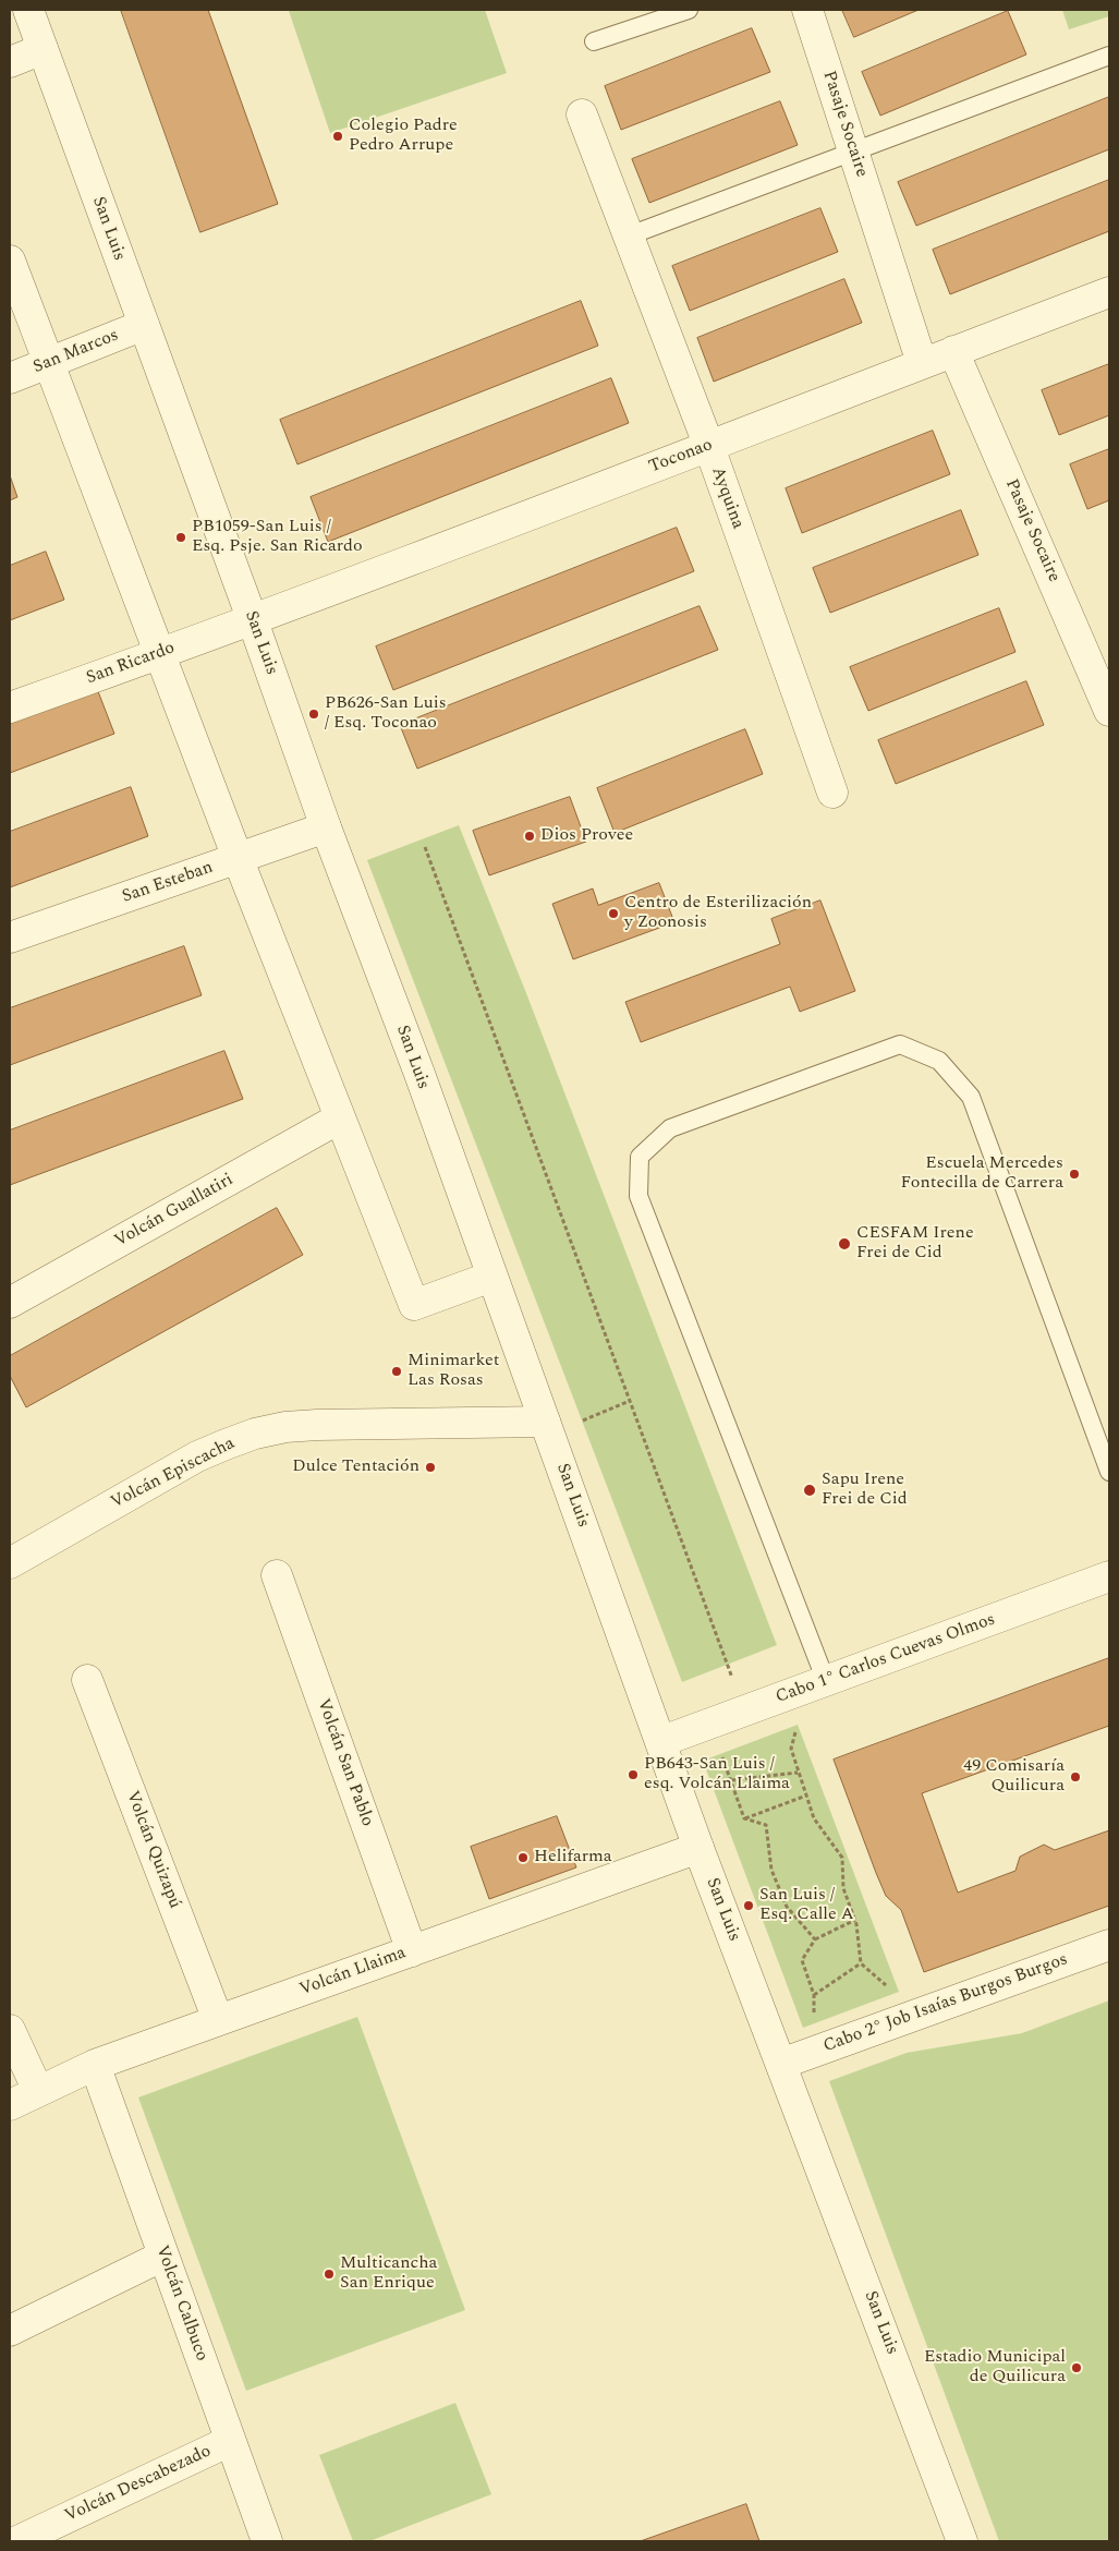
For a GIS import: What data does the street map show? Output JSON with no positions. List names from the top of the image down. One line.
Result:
{"streets":{"street":["Pasaje Socaire","San Luis","San Marcos","Toconao","Ayquina","San Ricardo","San Esteban","Volcán Guallatiri","Volcán Episcacha","Cabo 1° Carlos Cuevas Olmos","Volcán San Pablo","Volcán Quizapú","Volcán Llaima","Cabo 2° Job Isaías Burgos Burgos","Volcán Calbuco","Volcán Descabezado"]},"crossings":[["Pasaje Socaire","Toconao"],["San Luis","San Marcos"],["San Luis","Toconao"],["San Luis","San Ricardo"],["San Luis","San Esteban"],["San Luis","Volcán Episcacha"],["San Luis","Cabo 1° Carlos Cuevas Olmos"],["San Luis","Volcán Llaima"],["San Luis","Cabo 2° Job Isaías Burgos Burgos"],["Toconao","Ayquina"],["Toconao","San Ricardo"],["Volcán San Pablo","Volcán Llaima"],["Volcán Quizapú","Volcán Llaima"],["Volcán Llaima","Volcán Calbuco"],["Volcán Calbuco","Volcán Descabezado"]],"places":["Colegio Padre Pedro Arrupe","PB1059-San Luis / Esq. Psje. San Ricardo","PB626-San Luis / Esq. Toconao","Dios Provee","Centro de Esterilización y Zoonosis","Escuela Mercedes Fontecilla de Carrera","CESFAM Irene Frei de Cid","Minimarket Las Rosas","Dulce Tentación","Sapu Irene Frei de Cid","PB643-San Luis / esq. Volcán Llaima","49 Comisaría Quilicura","Helifarma","San Luis / Esq. Calle A","Multicancha San Enrique","Estadio Municipal de Quilicura"]}
